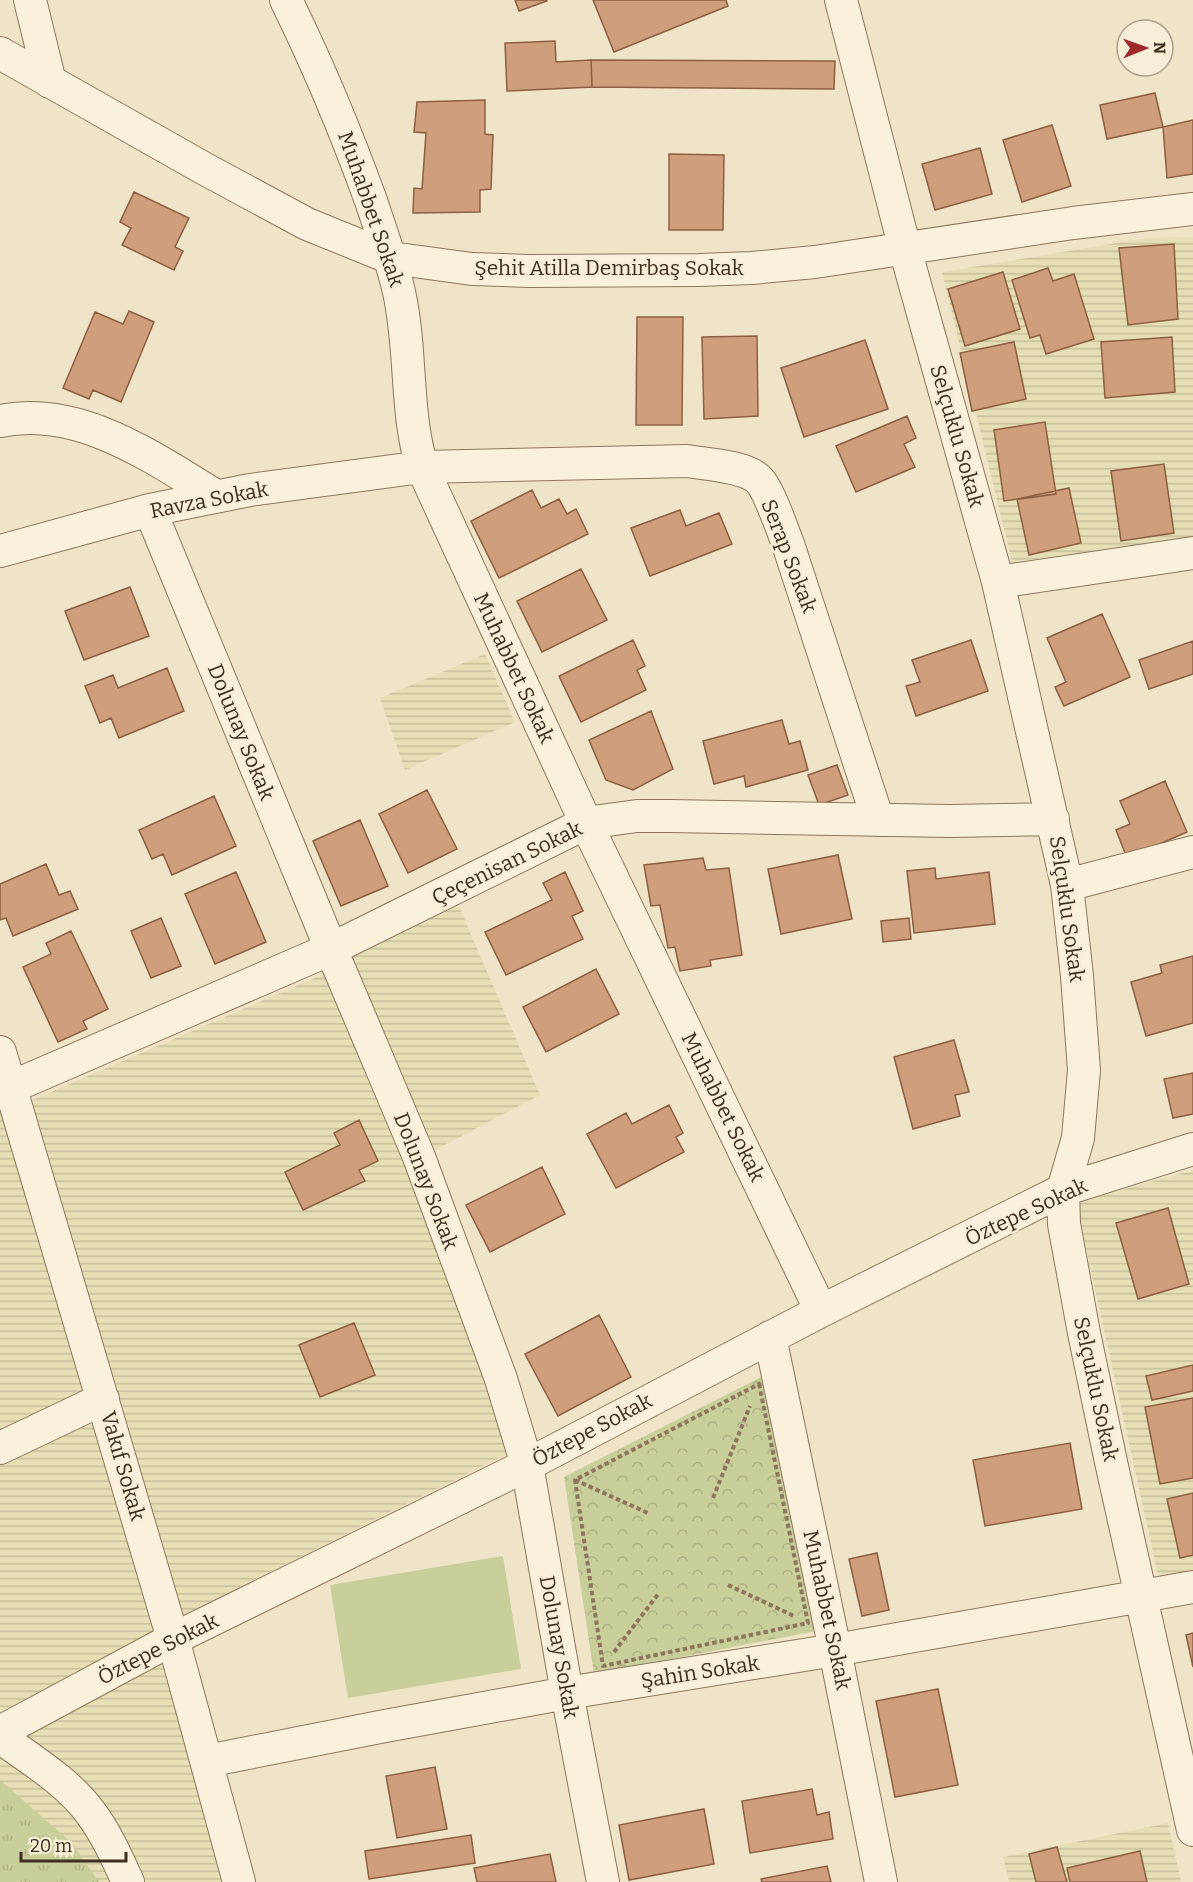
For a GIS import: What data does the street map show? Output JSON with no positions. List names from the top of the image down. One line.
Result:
{"streets":{"street":["Muhabbet Sokak","Şehit Atilla Demirbaş Sokak","Selçuklu Sokak","Ravza Sokak","Serap Sokak","Dolunay Sokak","Çeçenisan Sokak","Öztepe Sokak","Vakıf Sokak","Şahin Sokak"]},"crossings":[["Muhabbet Sokak","Şehit Atilla Demirbaş Sokak"],["Muhabbet Sokak","Ravza Sokak"],["Muhabbet Sokak","Serap Sokak"],["Muhabbet Sokak","Çeçenisan Sokak"],["Muhabbet Sokak","Öztepe Sokak"],["Muhabbet Sokak","Şahin Sokak"],["Şehit Atilla Demirbaş Sokak","Selçuklu Sokak"],["Selçuklu Sokak","Çeçenisan Sokak"],["Selçuklu Sokak","Öztepe Sokak"],["Selçuklu Sokak","Şahin Sokak"],["Ravza Sokak","Serap Sokak"],["Ravza Sokak","Dolunay Sokak"],["Serap Sokak","Çeçenisan Sokak"],["Dolunay Sokak","Çeçenisan Sokak"],["Dolunay Sokak","Öztepe Sokak"],["Dolunay Sokak","Şahin Sokak"],["Çeçenisan Sokak","Vakıf Sokak"],["Öztepe Sokak","Vakıf Sokak"],["Vakıf Sokak","Şahin Sokak"]],"scale_bar":"20 m","north":"right"}
